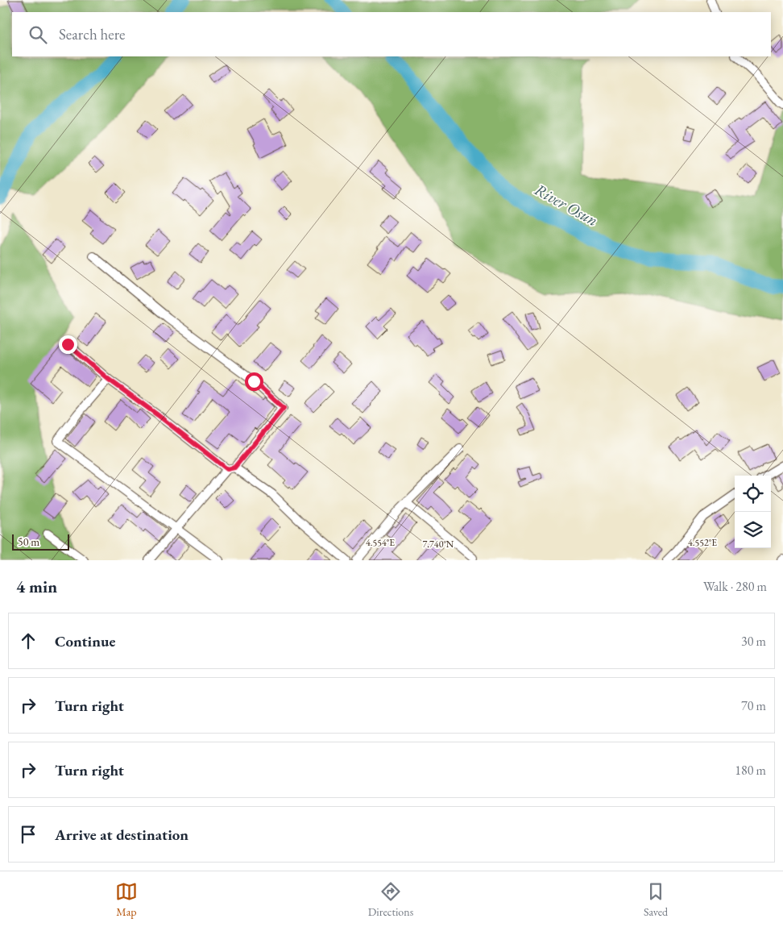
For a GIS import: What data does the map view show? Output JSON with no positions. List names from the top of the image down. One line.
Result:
{"water":["River Osun"],"scale_bar":"50 m","page":{"search":"Search here","scale":"50 m","heading":["4 min","Walk · 280 m"],"list":[["Continue","30 m"],["Turn right","70 m"],["Turn right","180 m"],"Arrive at destination"],"nav":["Map","Directions","Saved"]},"coordinates":["4.554°E","4.552°E","7.740°N"]}
